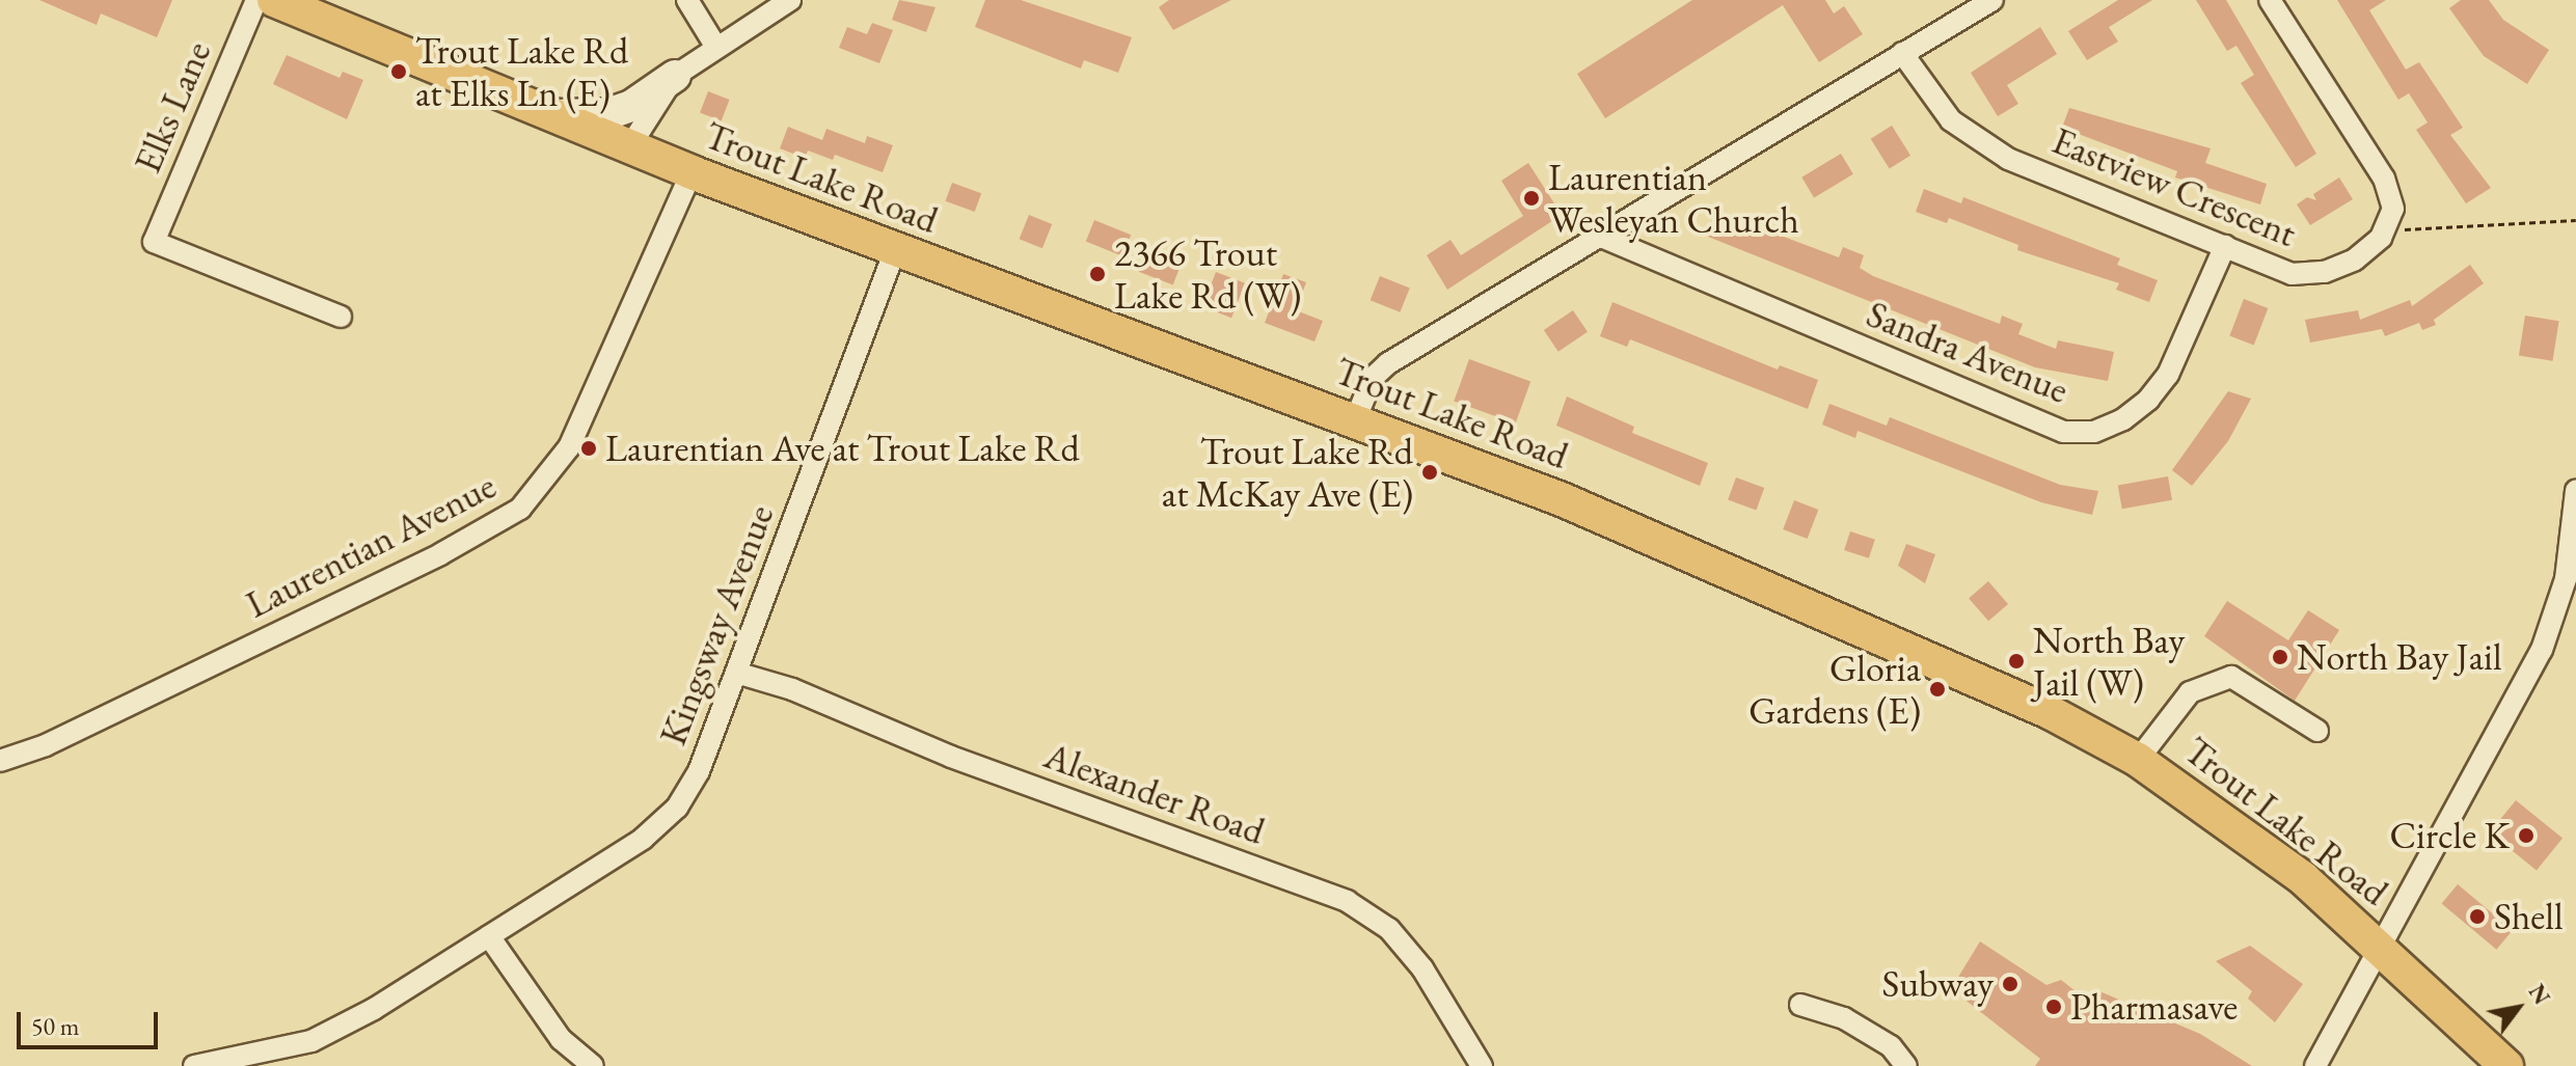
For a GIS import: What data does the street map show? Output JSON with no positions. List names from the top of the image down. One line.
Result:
{"streets":{"main road":["Trout Lake Road"],"street":["Elks Lane","Eastview Crescent","Sandra Avenue","Laurentian Avenue","Kingsway Avenue","Alexander Road"]},"crossings":[["Trout Lake Road","Laurentian Avenue"],["Trout Lake Road","Kingsway Avenue"],["Eastview Crescent","Sandra Avenue"],["Kingsway Avenue","Alexander Road"]],"places":["Trout Lake Rd at Elks Ln (E)","Laurentian Wesleyan Church","2366 Trout Lake Rd (W)","Laurentian Ave at Trout Lake Rd","Trout Lake Rd at McKay Ave (E)","North Bay Jail","North Bay Jail (W)","Gloria Gardens (E)","Circle K","Shell","Subway","Pharmasave"],"scale_bar":"50 m","north":"top right"}
